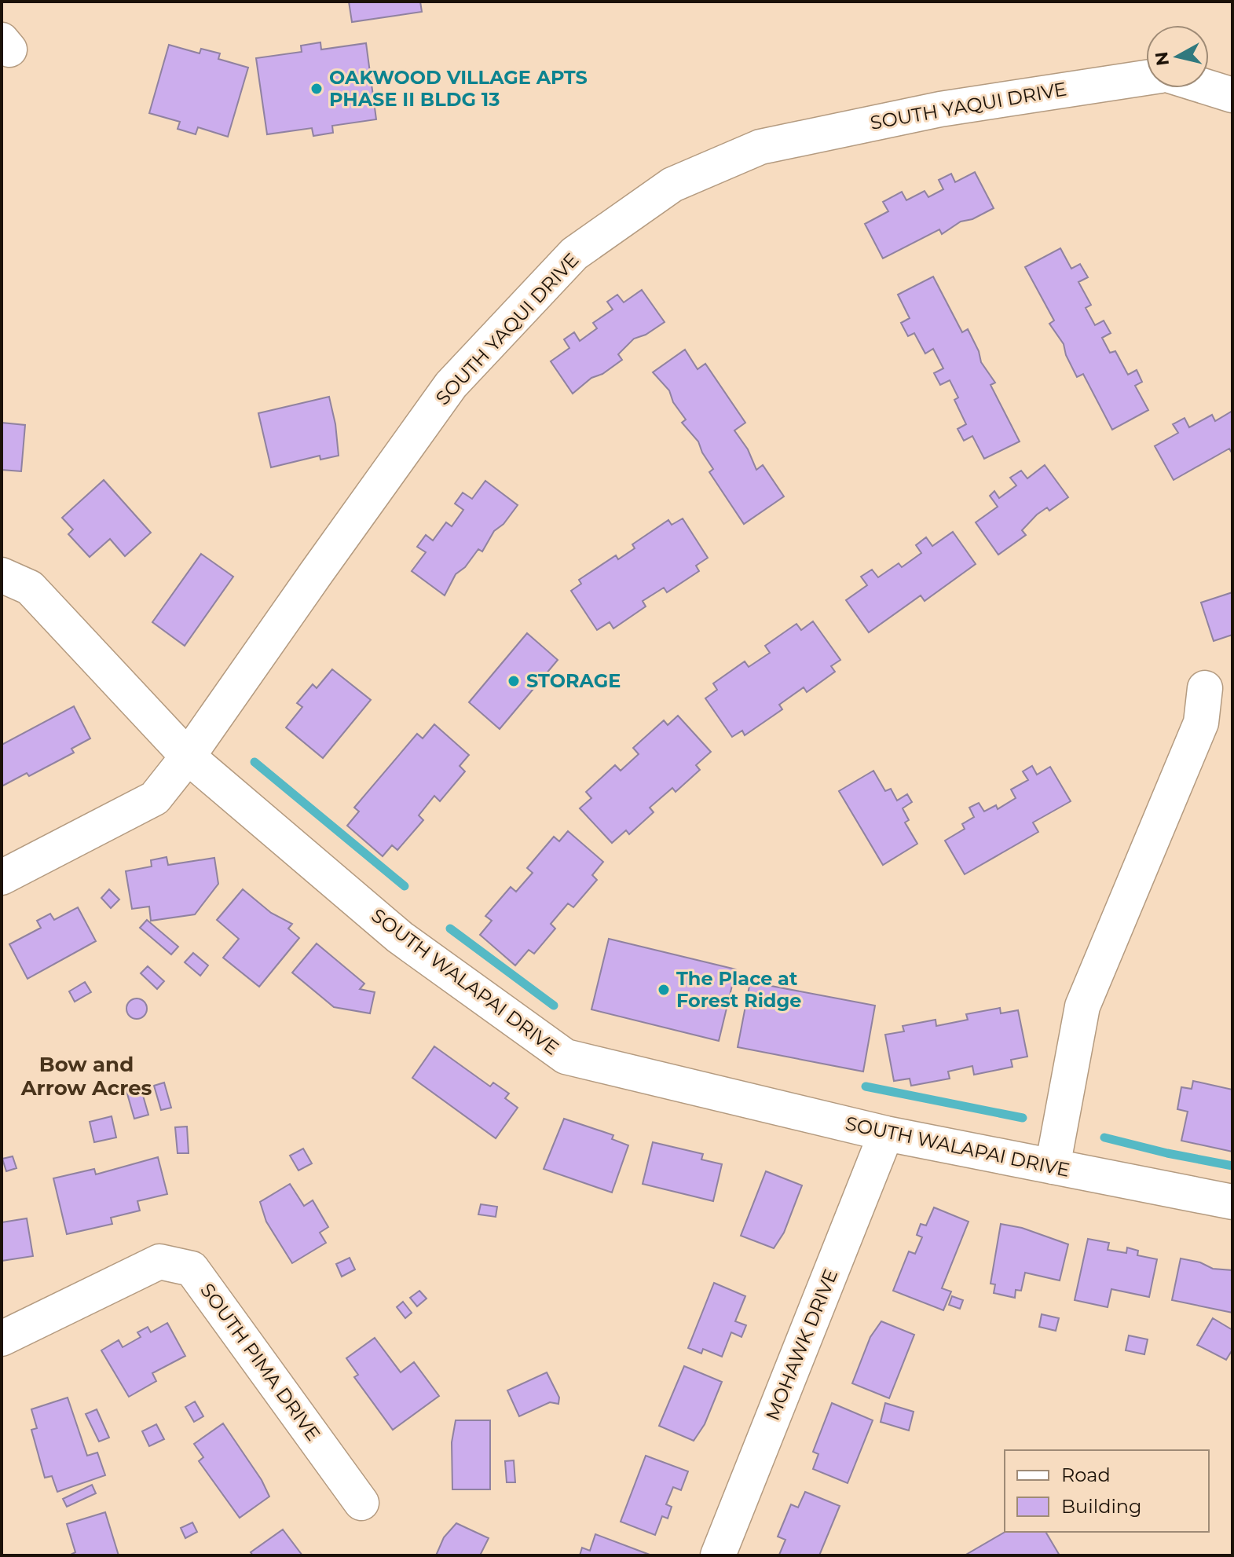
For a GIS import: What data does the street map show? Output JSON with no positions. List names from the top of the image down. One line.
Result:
{"streets":{"street":["SOUTH YAQUI DRIVE","SOUTH WALAPAI DRIVE","MOHAWK DRIVE","SOUTH PIMA DRIVE"]},"crossings":[["SOUTH YAQUI DRIVE","SOUTH WALAPAI DRIVE"],["SOUTH WALAPAI DRIVE","MOHAWK DRIVE"]],"districts":["Bow and Arrow Acres"],"places":["OAKWOOD VILLAGE APTS PHASE II BLDG 13","STORAGE","The Place at Forest Ridge"],"legend":["Road","Building"],"north":"left"}
